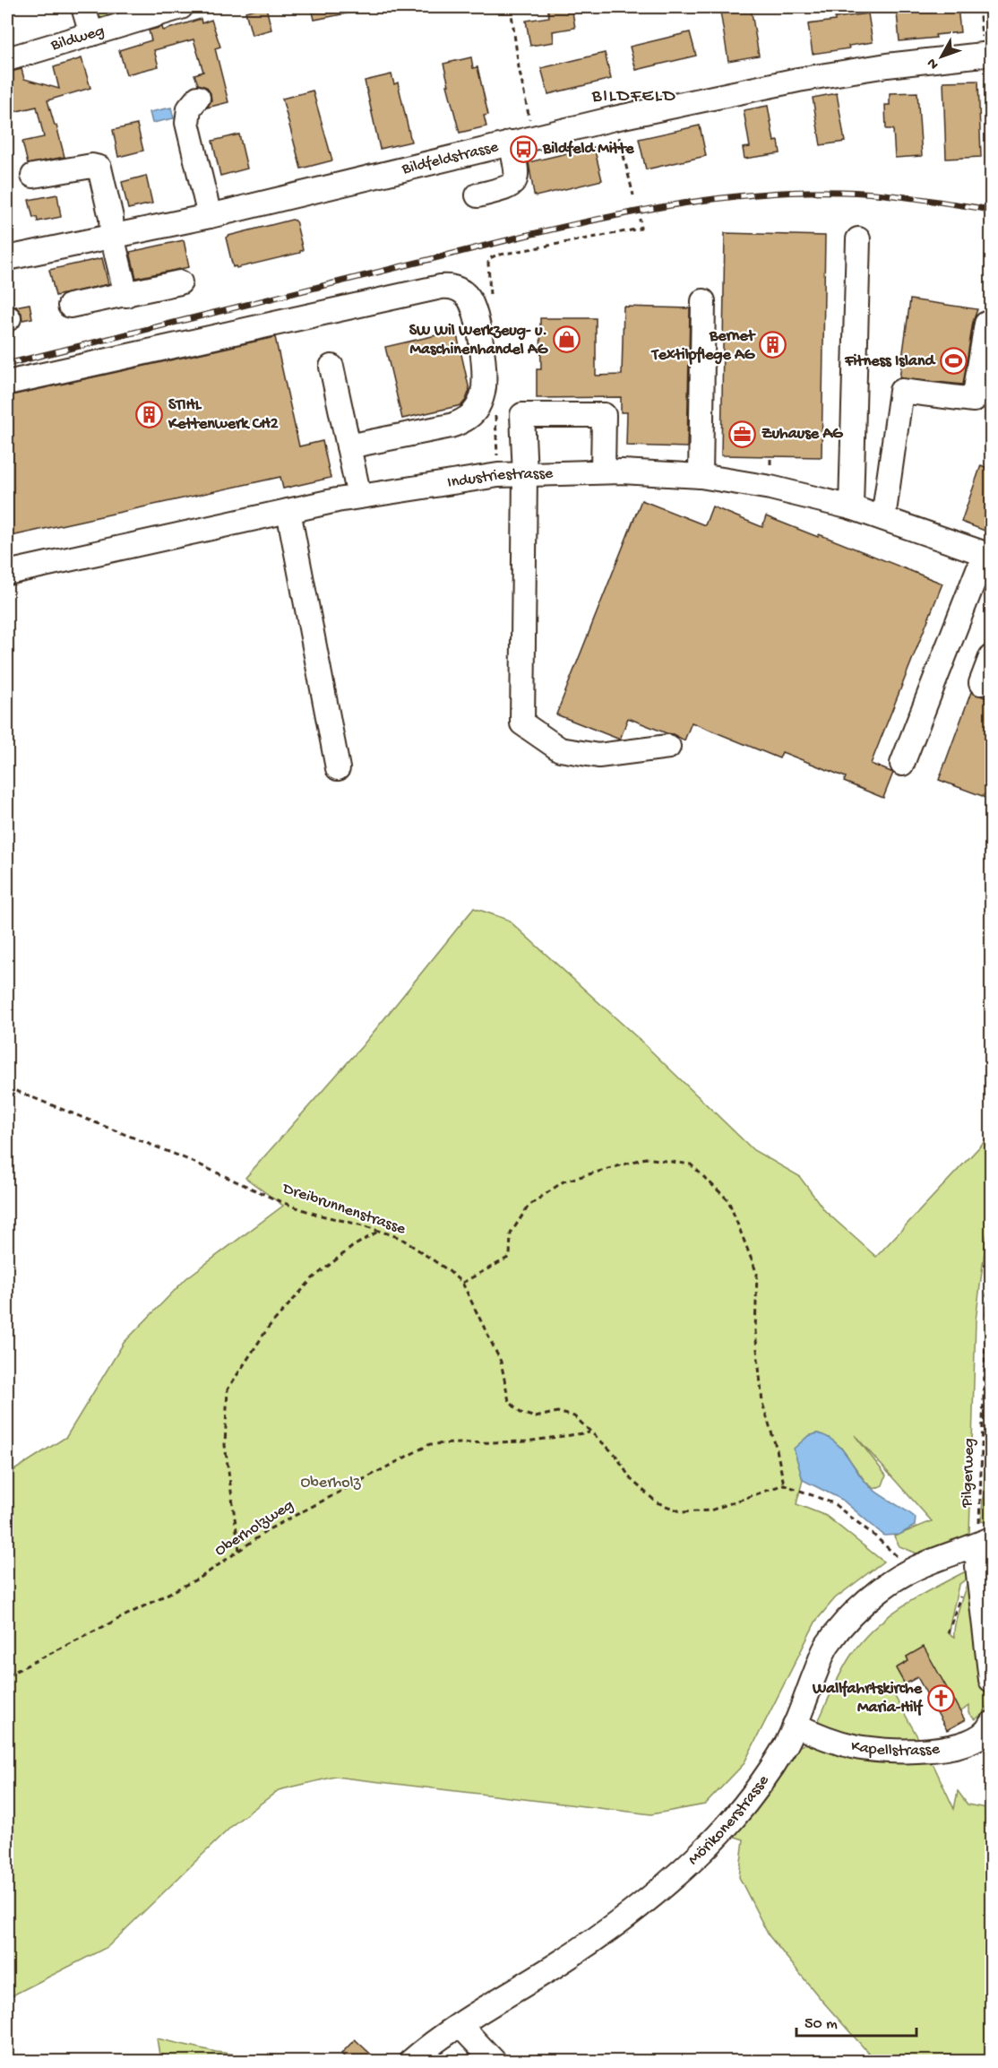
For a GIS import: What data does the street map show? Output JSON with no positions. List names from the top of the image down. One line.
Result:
{"streets":{"street":["Bildweg","Bildfeldstrasse","Industriestrasse","Kapellstrasse","Mörikonerstrasse"],"path":["Dreibrunnenstrasse","Pilgerweg","Oberholzweg"]},"crossings":[["Dreibrunnenstrasse","Oberholzweg"],["Pilgerweg","Mörikonerstrasse"],["Kapellstrasse","Mörikonerstrasse"]],"districts":["BILDFELD"],"parks":["Oberholz"],"places":{"bus stop":["Bildfeld Mitte"],"shop":["SW Wil Werkzeug- u. Maschinenhandel AG"],"building":["Bernet Textilpflege AG","STIHL Kettenwerk CH2"],"sports":["Fitness Island"],"office":["Zuhause AG"],"church":["Wallfahrtskirche Maria-Hilf"]},"scale_bar":"50 m","north":"bottom left"}
